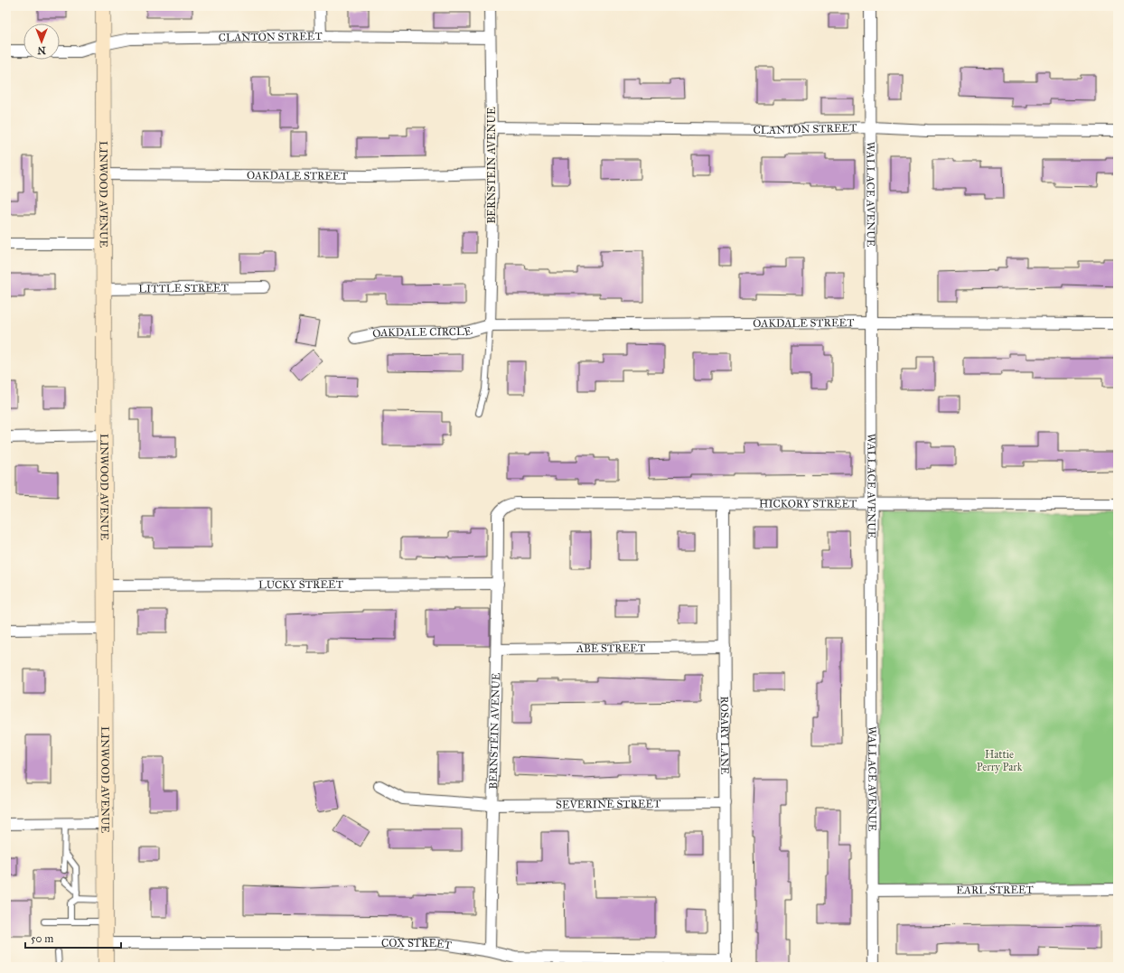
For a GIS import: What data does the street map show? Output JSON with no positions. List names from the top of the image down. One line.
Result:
{"streets":{"main road":["LINWOOD AVENUE"],"street":["CLANTON STREET","BERNSTEIN AVENUE","OAKDALE STREET","WALLACE AVENUE","LITTLE STREET","OAKDALE CIRCLE","HICKORY STREET","LUCKY STREET","ABE STREET","ROSARY LANE","SEVERINE STREET","EARL STREET","COX STREET"]},"crossings":[["CLANTON STREET","BERNSTEIN AVENUE"],["CLANTON STREET","LINWOOD AVENUE"],["CLANTON STREET","WALLACE AVENUE"],["BERNSTEIN AVENUE","OAKDALE STREET"],["BERNSTEIN AVENUE","OAKDALE CIRCLE"],["BERNSTEIN AVENUE","HICKORY STREET"],["BERNSTEIN AVENUE","LUCKY STREET"],["BERNSTEIN AVENUE","ABE STREET"],["BERNSTEIN AVENUE","SEVERINE STREET"],["BERNSTEIN AVENUE","COX STREET"],["OAKDALE STREET","LINWOOD AVENUE"],["OAKDALE STREET","WALLACE AVENUE"],["OAKDALE STREET","OAKDALE CIRCLE"],["LINWOOD AVENUE","LITTLE STREET"],["LINWOOD AVENUE","LUCKY STREET"],["LINWOOD AVENUE","COX STREET"],["WALLACE AVENUE","HICKORY STREET"],["WALLACE AVENUE","EARL STREET"],["HICKORY STREET","ROSARY LANE"],["ABE STREET","ROSARY LANE"],["ROSARY LANE","SEVERINE STREET"],["ROSARY LANE","COX STREET"]],"parks":["Hattie Perry Park"],"scale_bar":"50 m","north":"bottom"}
